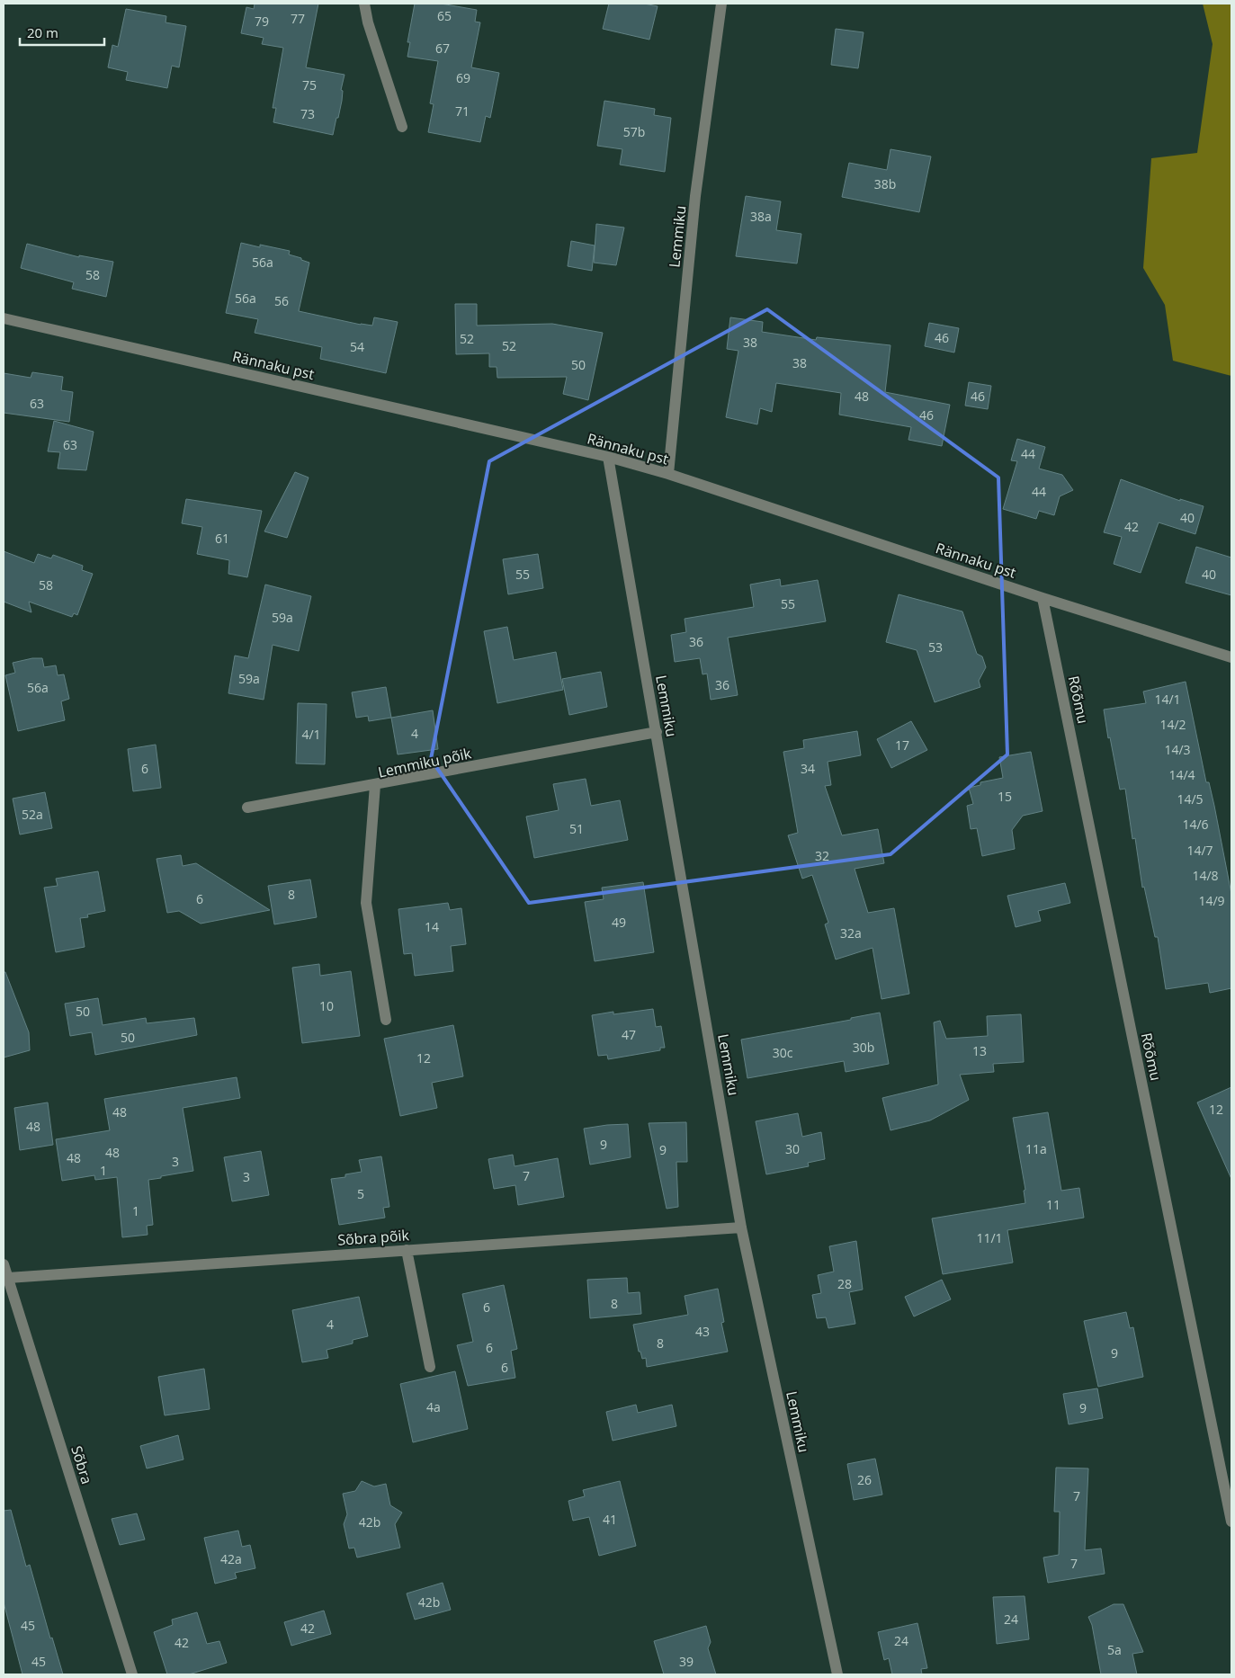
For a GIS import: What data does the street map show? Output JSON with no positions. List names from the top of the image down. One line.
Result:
{"streets":{"street":["Lemmiku","Rännaku pst","Rõõmu","Lemmiku põik","Sõbra põik","Sõbra"]},"crossings":[["Lemmiku","Rännaku pst"],["Lemmiku","Lemmiku põik"],["Lemmiku","Sõbra põik"],["Rännaku pst","Rõõmu"],["Sõbra põik","Sõbra"]],"house_numbers":["65","77","79","67","69","75","71","73","57b","38b","38a","56a","58","56a","56","46","52","38","52","54","38","50","48","46","63","46","63","44","44","40","42","61","55","40","58","55","59a","36","53","59a","36","56a","14/1","14/2","4","4/1","17","14/3","6","34","14/4","15","14/5","52a","14/6","51","14/7","32","14/8","8","6","14/9","49","14","32a","10","50","47","50","30b","13","30c","12","12","48","48","9","30","11a","9","48","48","3","1","7","3","5","11","1","11/1","28","8","6","4","43","8","6","9","6","4a","9","26","7","41","42b","42a","7","42b","24","45","42","24","42","5a","45","39"],"scale_bar":"20 m"}
